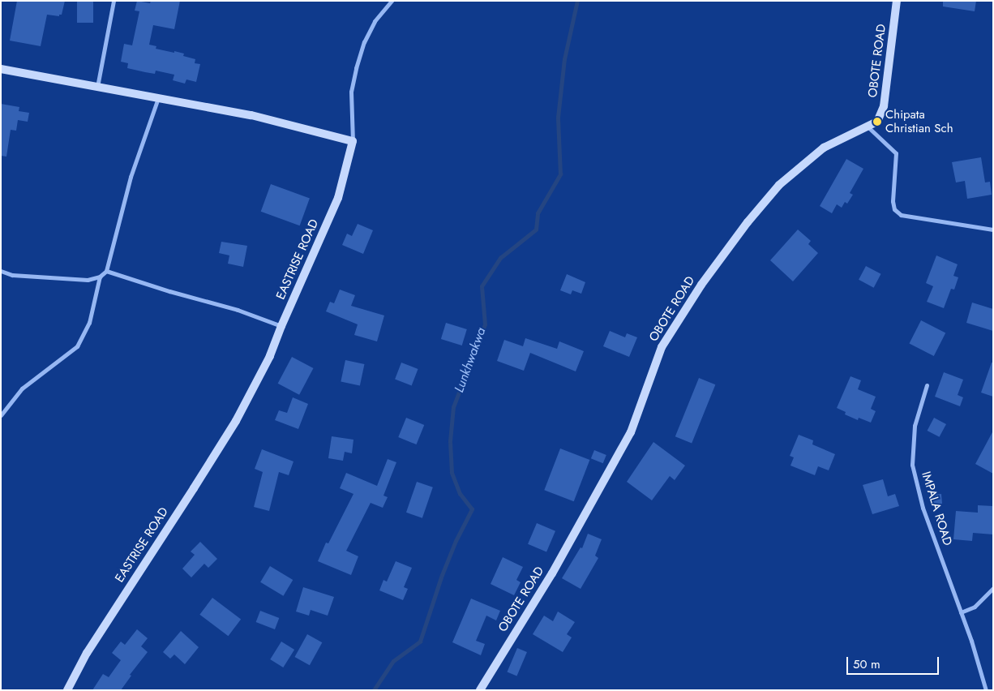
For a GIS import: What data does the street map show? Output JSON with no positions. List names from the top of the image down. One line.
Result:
{"streets":{"street":["OBOTE ROAD","EASTRISE ROAD","IMPALA ROAD"]},"water":["Lunkhwakwa"],"places":["Chipata Christian Sch"],"scale_bar":"50 m"}
